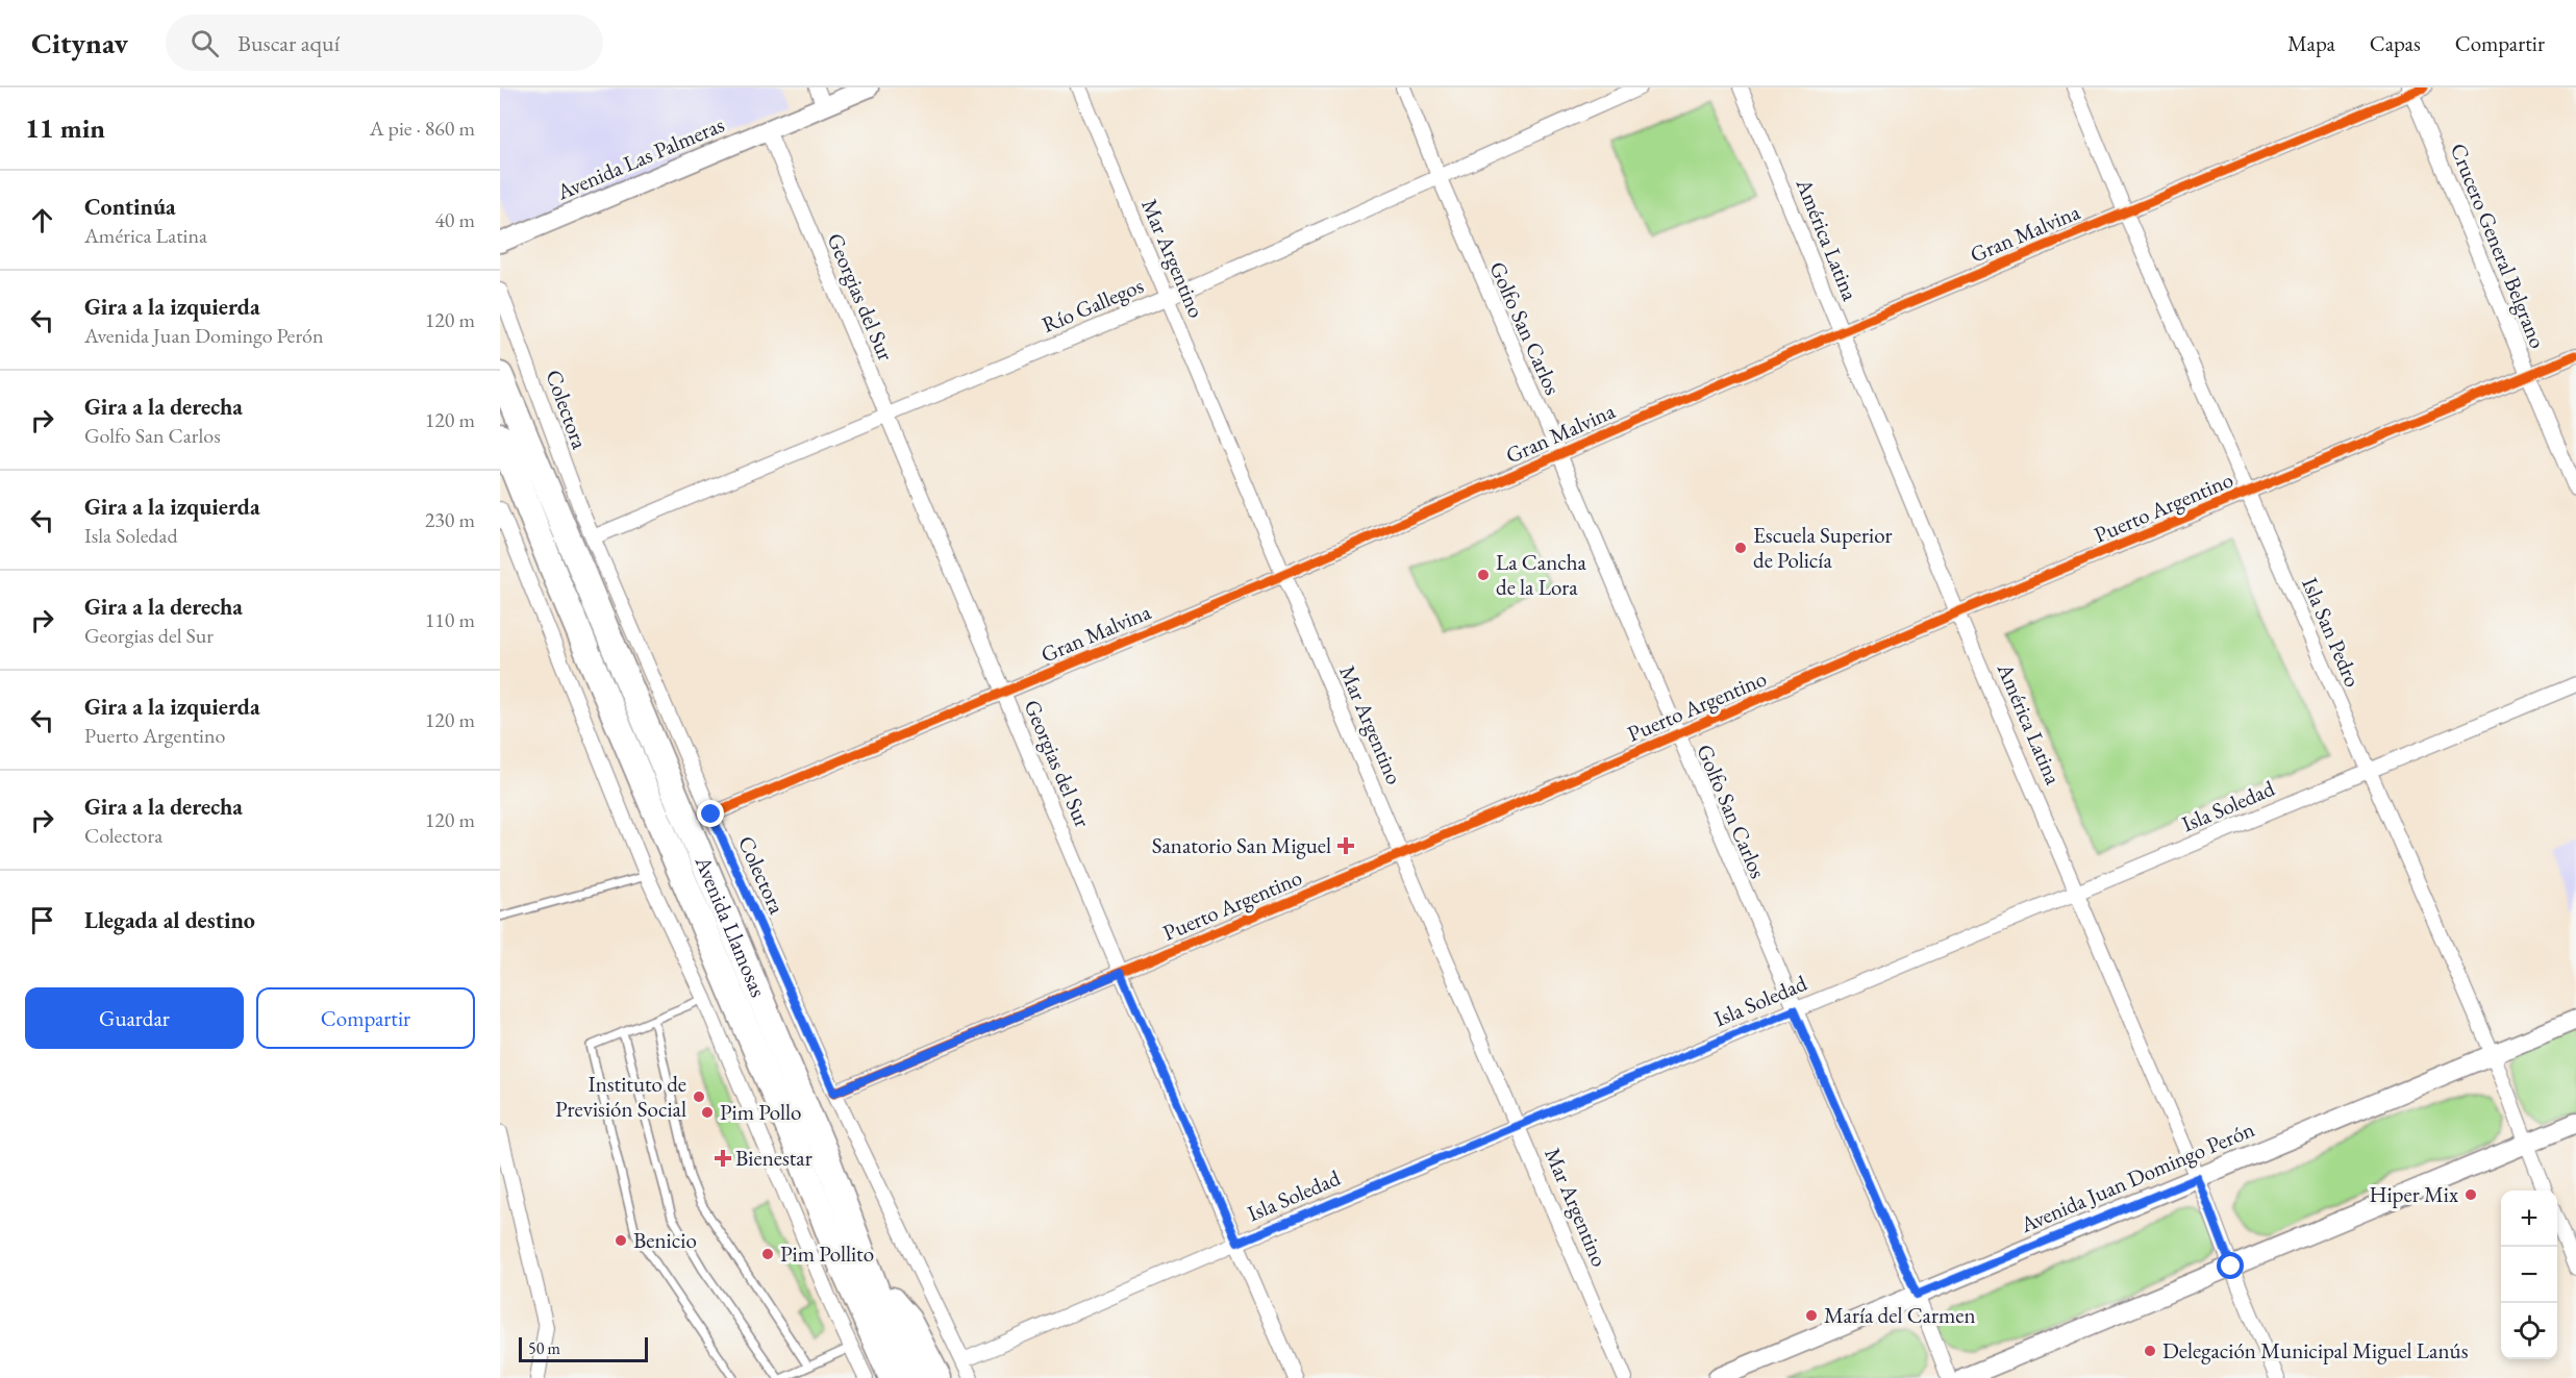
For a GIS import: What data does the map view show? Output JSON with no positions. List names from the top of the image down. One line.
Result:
{"streets":{"highway":["Avenida Llamosas"],"main road":["Avenida Las Palmeras","Avenida Juan Domingo Perón"],"street":["Gran Malvina","América Latina","Crucero General Belgrano","Mar Argentino","Georgias del Sur","Río Gallegos","Golfo San Carlos","Colectora","Puerto Argentino","Isla San Pedro","Isla Soledad"]},"crossings":[["Avenida Las Palmeras","Georgias del Sur"],["Gran Malvina","América Latina"],["Gran Malvina","Crucero General Belgrano"],["Gran Malvina","Mar Argentino"],["Gran Malvina","Georgias del Sur"],["Gran Malvina","Golfo San Carlos"],["Gran Malvina","Colectora"],["Gran Malvina","Isla San Pedro"],["América Latina","Puerto Argentino"],["América Latina","Isla Soledad"],["América Latina","Avenida Juan Domingo Perón"],["Crucero General Belgrano","Puerto Argentino"],["Mar Argentino","Río Gallegos"],["Mar Argentino","Puerto Argentino"],["Mar Argentino","Isla Soledad"],["Georgias del Sur","Río Gallegos"],["Georgias del Sur","Puerto Argentino"],["Georgias del Sur","Isla Soledad"],["Río Gallegos","Golfo San Carlos"],["Río Gallegos","Colectora"],["Golfo San Carlos","Puerto Argentino"],["Golfo San Carlos","Isla Soledad"],["Golfo San Carlos","Avenida Juan Domingo Perón"],["Colectora","Puerto Argentino"],["Colectora","Isla Soledad"],["Puerto Argentino","Isla San Pedro"],["Isla San Pedro","Isla Soledad"],["Isla San Pedro","Avenida Juan Domingo Perón"]],"places":{"other":["Escuela Superior de Policía","La Cancha de la Lora","Instituto de Previsión Social","Pim Pollo","Hiper Mix","Benicio","Pim Pollito","María del Carmen","Delegación Municipal Miguel Lanús"],"health":["Sanatorio San Miguel","Bienestar"]},"scale_bar":"50 m","page":{"header":"Citynav","search":"Buscar aquí","nav":["Mapa","Capas","Compartir"],"heading":["11 min","A pie · 860 m"],"list":[["Continúa","América Latina","40 m"],["Gira a la izquierda","Avenida Juan Domingo Perón","120 m"],["Gira a la derecha","Golfo San Carlos","120 m"],["Gira a la izquierda","Isla Soledad","230 m"],["Gira a la derecha","Georgias del Sur","110 m"],["Gira a la izquierda","Puerto Argentino","120 m"],["Gira a la derecha","Colectora","120 m"],"Llegada al destino"],"buttons":["Guardar","Compartir"],"map_buttons":["+","−"],"scale":"50 m"}}
